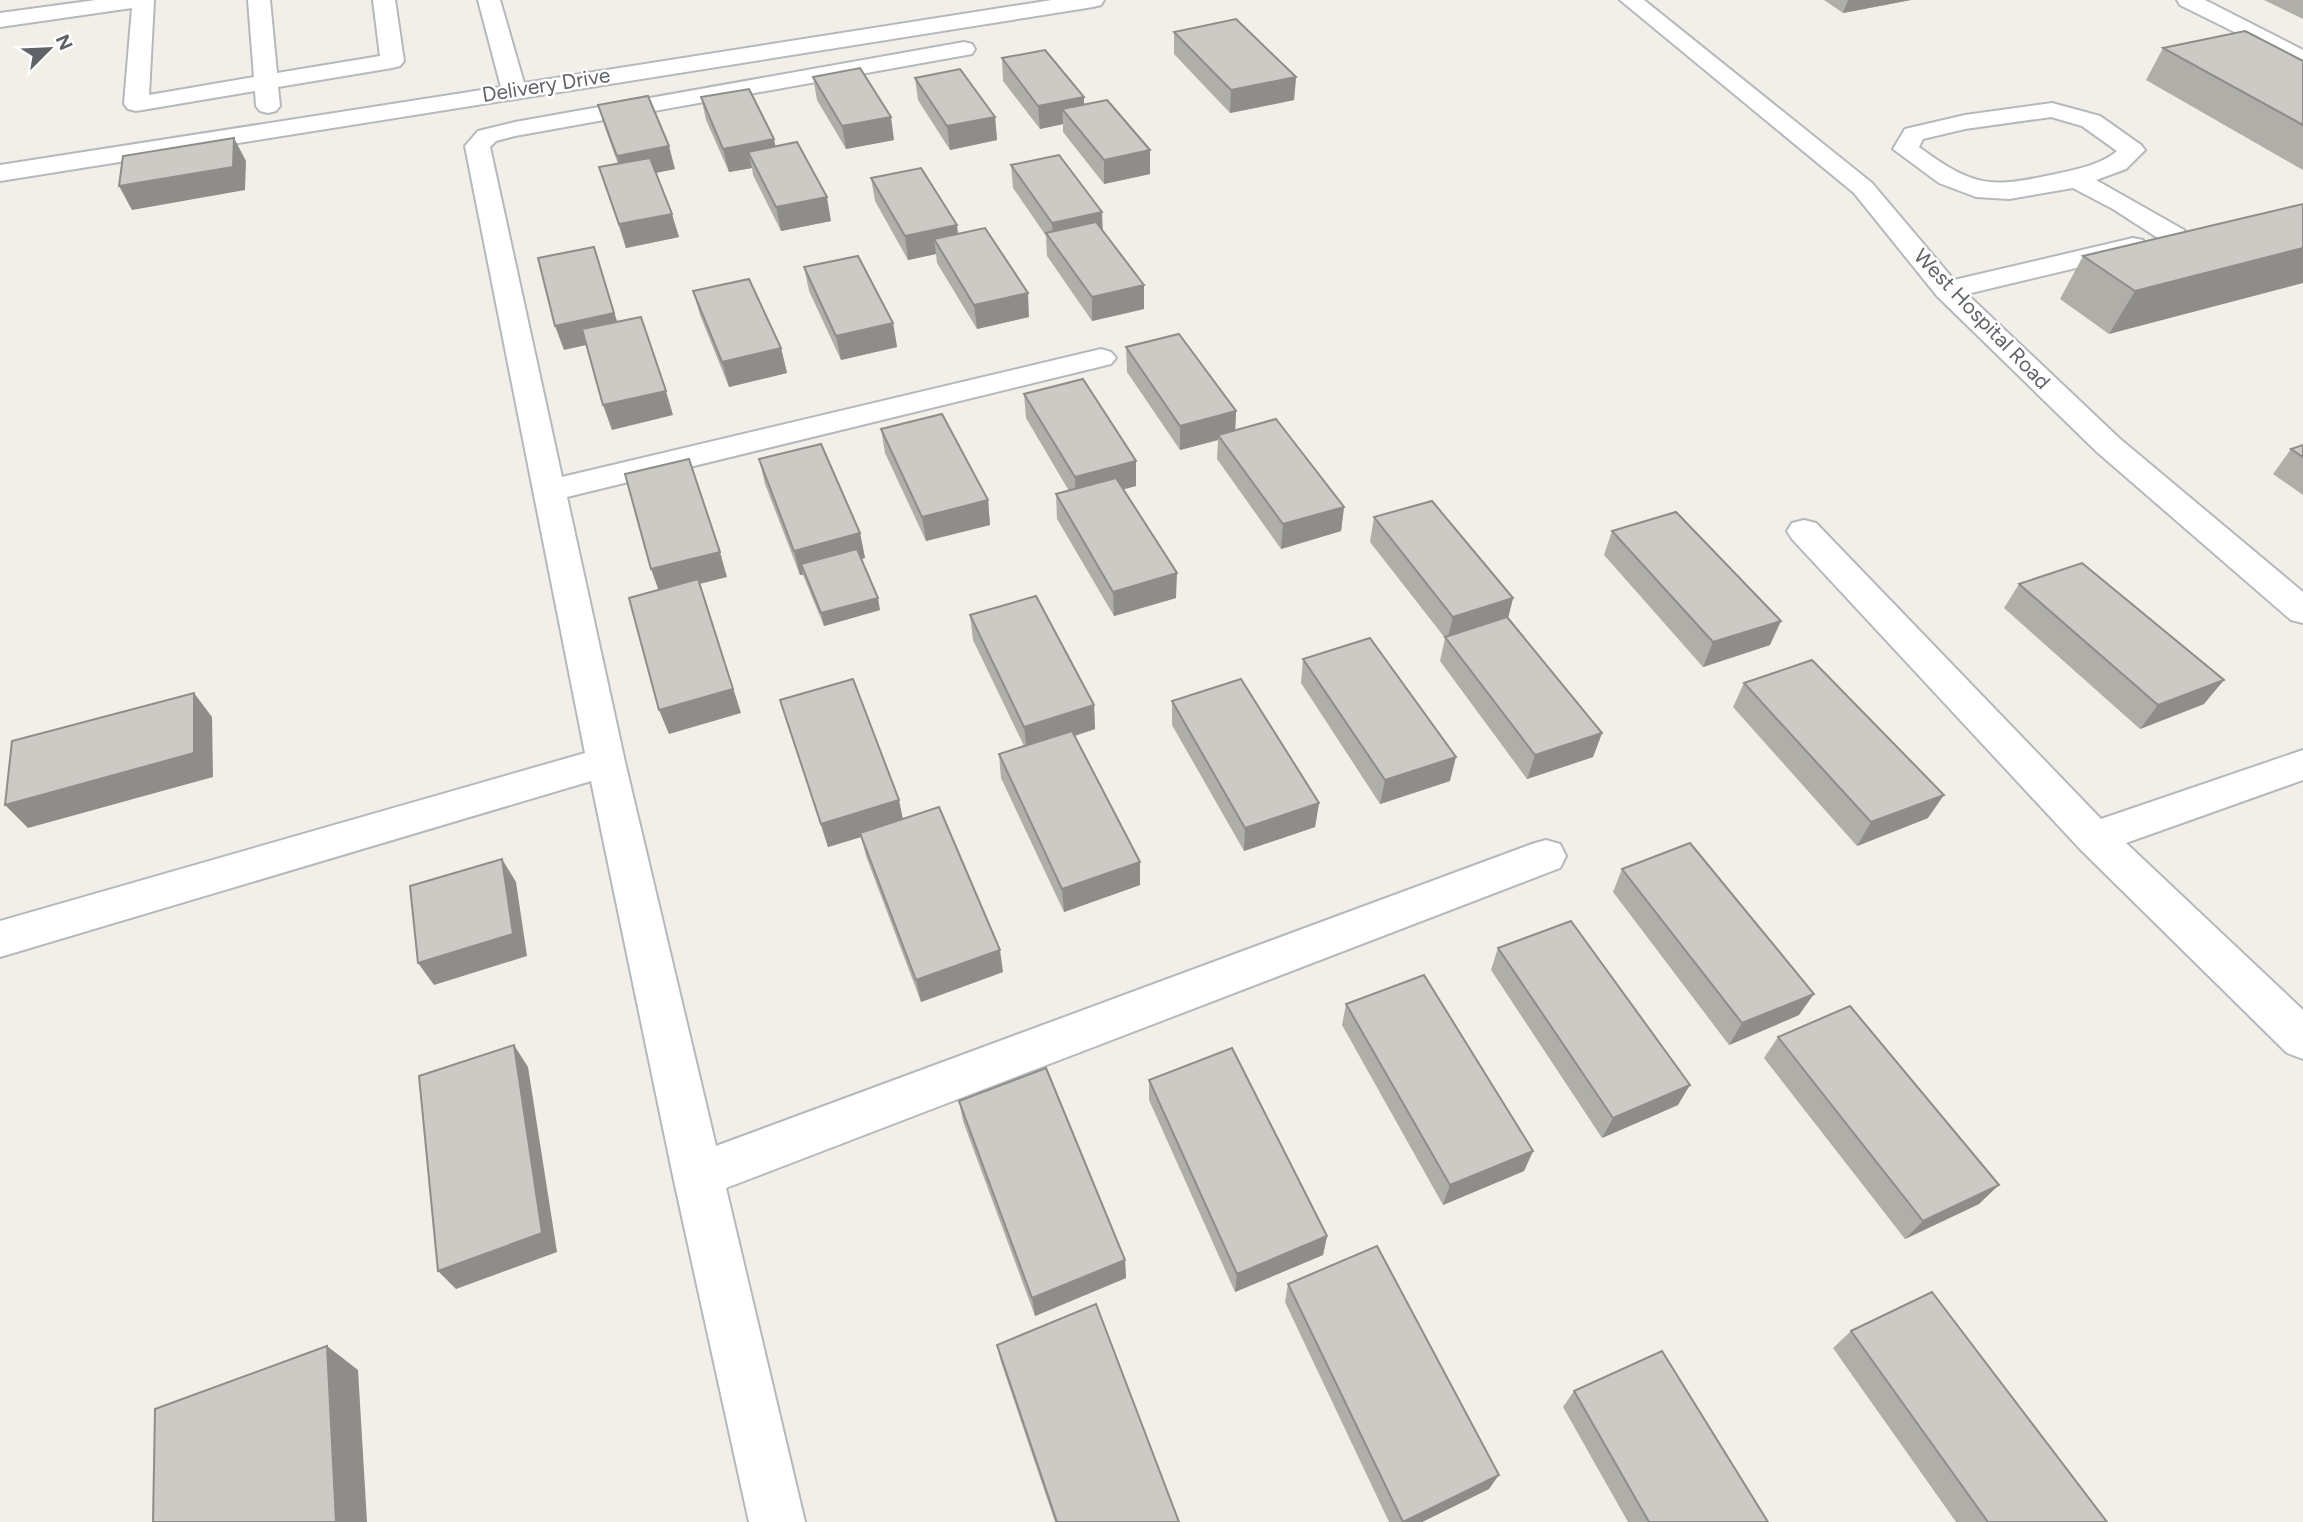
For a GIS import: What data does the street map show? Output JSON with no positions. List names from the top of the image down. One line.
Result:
{"streets":{"street":["Delivery Drive","West Hospital Road"]},"north":"top right"}
